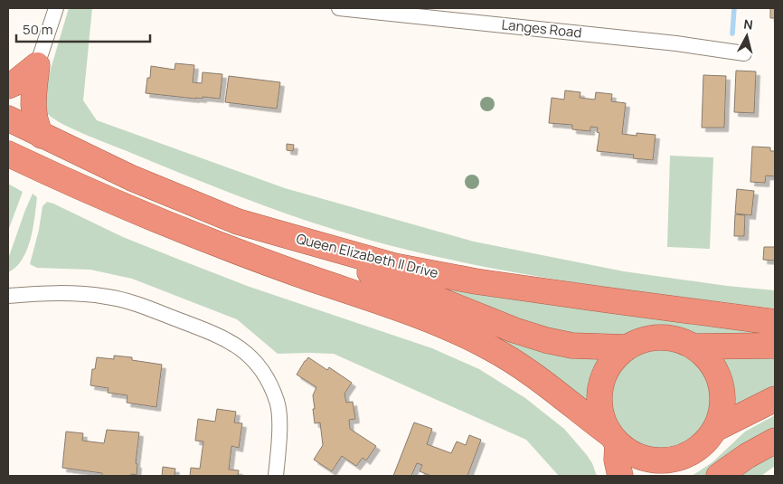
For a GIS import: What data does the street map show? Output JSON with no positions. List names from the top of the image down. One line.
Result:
{"streets":{"highway":["Queen Elizabeth II Drive"],"street":["Langes Road"]},"scale_bar":"50 m","north":"top"}
